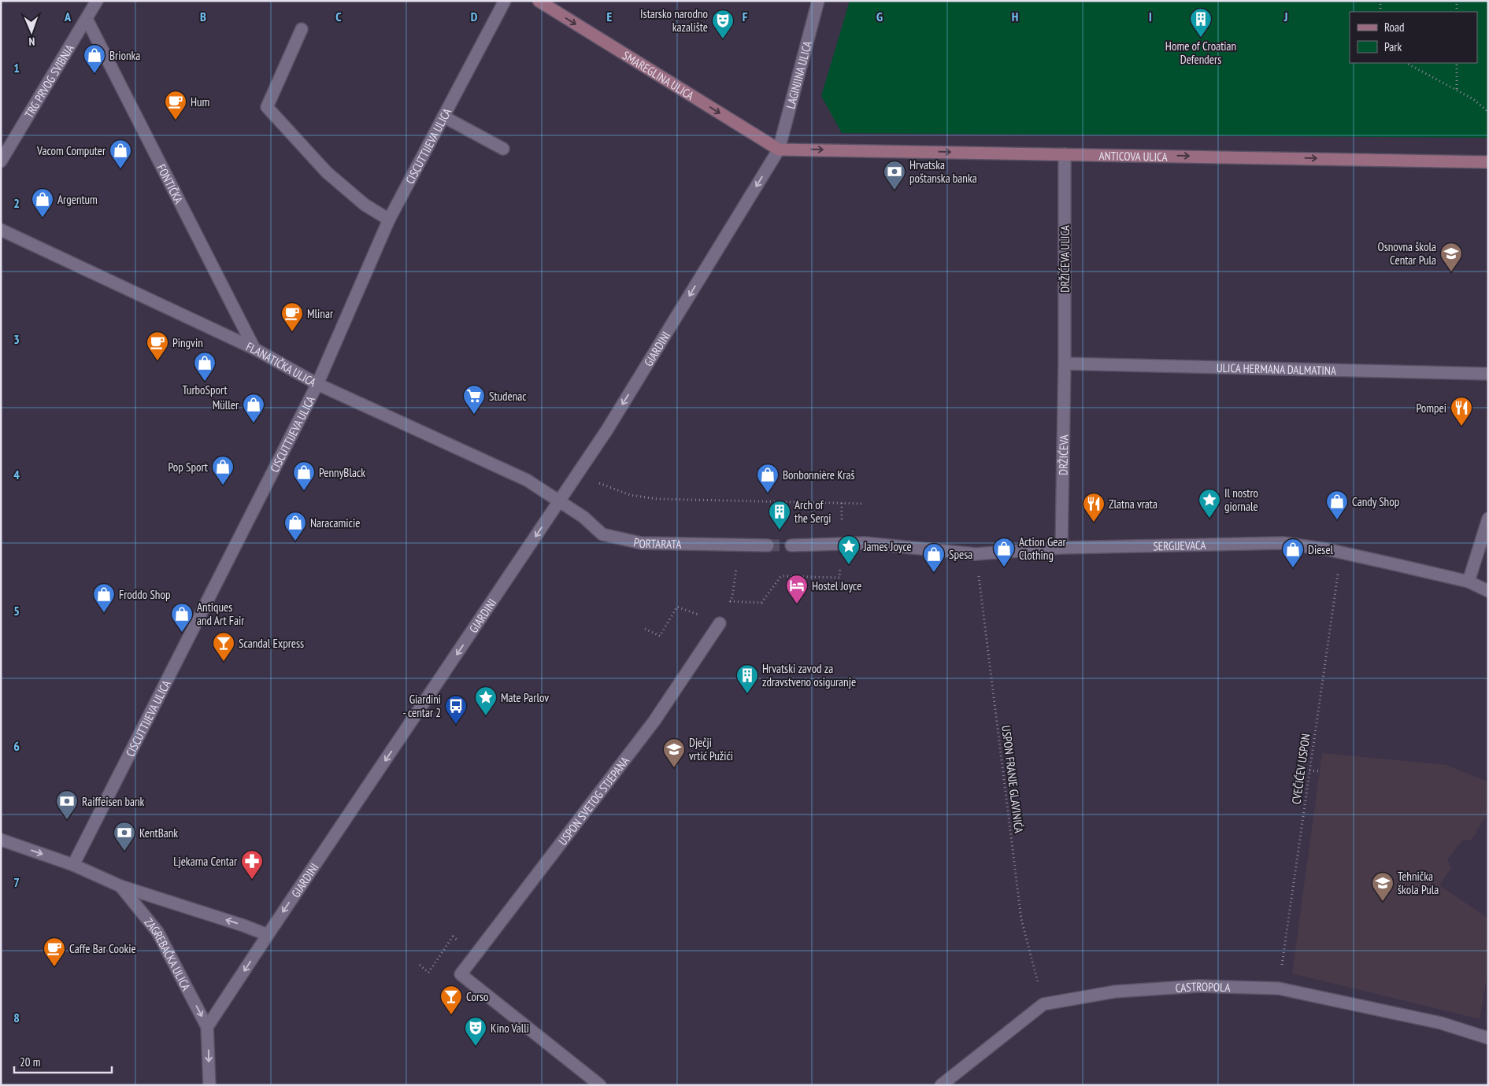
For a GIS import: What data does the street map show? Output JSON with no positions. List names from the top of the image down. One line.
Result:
{"streets":{"main road":["SMAREGLINA ULICA","ANTICOVA ULICA"],"street":["LAGINJINA ULICA","TRG PRVOG SVIBNJA","CISCUTTIJEVA ULICA","FONTIČKA","DRŽIĆEVA ULICA","GIARDINI","FLANATIČKA ULICA","ULICA HERMANA DALMATINA","DRŽIĆEVA","PORTARATA","SERGIJEVACA","USPON SVETOG STJEPANA","ZAGREBAČKA ULICA","CASTROPOLA"],"path":["CVEČIĆEV USPON","USPON FRANJE GLAVINIĆA"]},"crossings":[["SMAREGLINA ULICA","LAGINJINA ULICA"],["SMAREGLINA ULICA","ANTICOVA ULICA"],["SMAREGLINA ULICA","GIARDINI"],["LAGINJINA ULICA","ANTICOVA ULICA"],["LAGINJINA ULICA","GIARDINI"],["TRG PRVOG SVIBNJA","FONTIČKA"],["CISCUTTIJEVA ULICA","FLANATIČKA ULICA"],["CISCUTTIJEVA ULICA","ZAGREBAČKA ULICA"],["ANTICOVA ULICA","DRŽIĆEVA ULICA"],["ANTICOVA ULICA","GIARDINI"],["FONTIČKA","FLANATIČKA ULICA"],["DRŽIĆEVA ULICA","ULICA HERMANA DALMATINA"],["DRŽIĆEVA ULICA","DRŽIĆEVA"],["GIARDINI","FLANATIČKA ULICA"],["GIARDINI","PORTARATA"],["GIARDINI","ZAGREBAČKA ULICA"],["FLANATIČKA ULICA","PORTARATA"],["ULICA HERMANA DALMATINA","DRŽIĆEVA"],["DRŽIĆEVA","SERGIJEVACA"],["SERGIJEVACA","CVEČIĆEV USPON"],["SERGIJEVACA","USPON FRANJE GLAVINIĆA"],["CVEČIĆEV USPON","CASTROPOLA"],["USPON FRANJE GLAVINIĆA","CASTROPOLA"]],"one_way":["SMAREGLINA ULICA","ANTICOVA ULICA","GIARDINI"],"places":{"building":["Home of Croatian Defenders","Arch of the Sergi","Hrvatski zavod za zdravstveno osiguranje"],"theatre":["Istarsko narodno kazalište","Kino Valli"],"shop":["Brionka","Vacom Computer","Argentum","TurboSport","Müller","Pop Sport","PennyBlack","Bonbonnière Kraš","Candy Shop","Naracamicie","Action Gear Clothing","Diesel","Spesa","Froddo Shop","Antiques and Art Fair"],"cafe":["Hum","Mlinar","Pingvin","Caffe Bar Cookie"],"bank":["Hrvatska poštanska banka","Raiffeisen bank","KentBank"],"school or university":["Osnovna škola Centar Pula","Dječji vrtić Pužići","Tehnička škola Pula"],"supermarket":["Studenac"],"restaurant":["Pompei","Zlatna vrata"],"place":["Il nostro giornale","James Joyce","Mate Parlov"],"hotel":["Hostel Joyce"],"bar":["Scandal Express","Corso"],"bus stop":["Giardini - centar 2"],"pharmacy":["Ljekarna Centar"]},"legend":["Road","Park"],"scale_bar":"20 m","north":"bottom","grid":{"columns":["A","B","C","D","E","F","G","H","I","J"],"rows":["1","2","3","4","5","6","7","8"]}}
